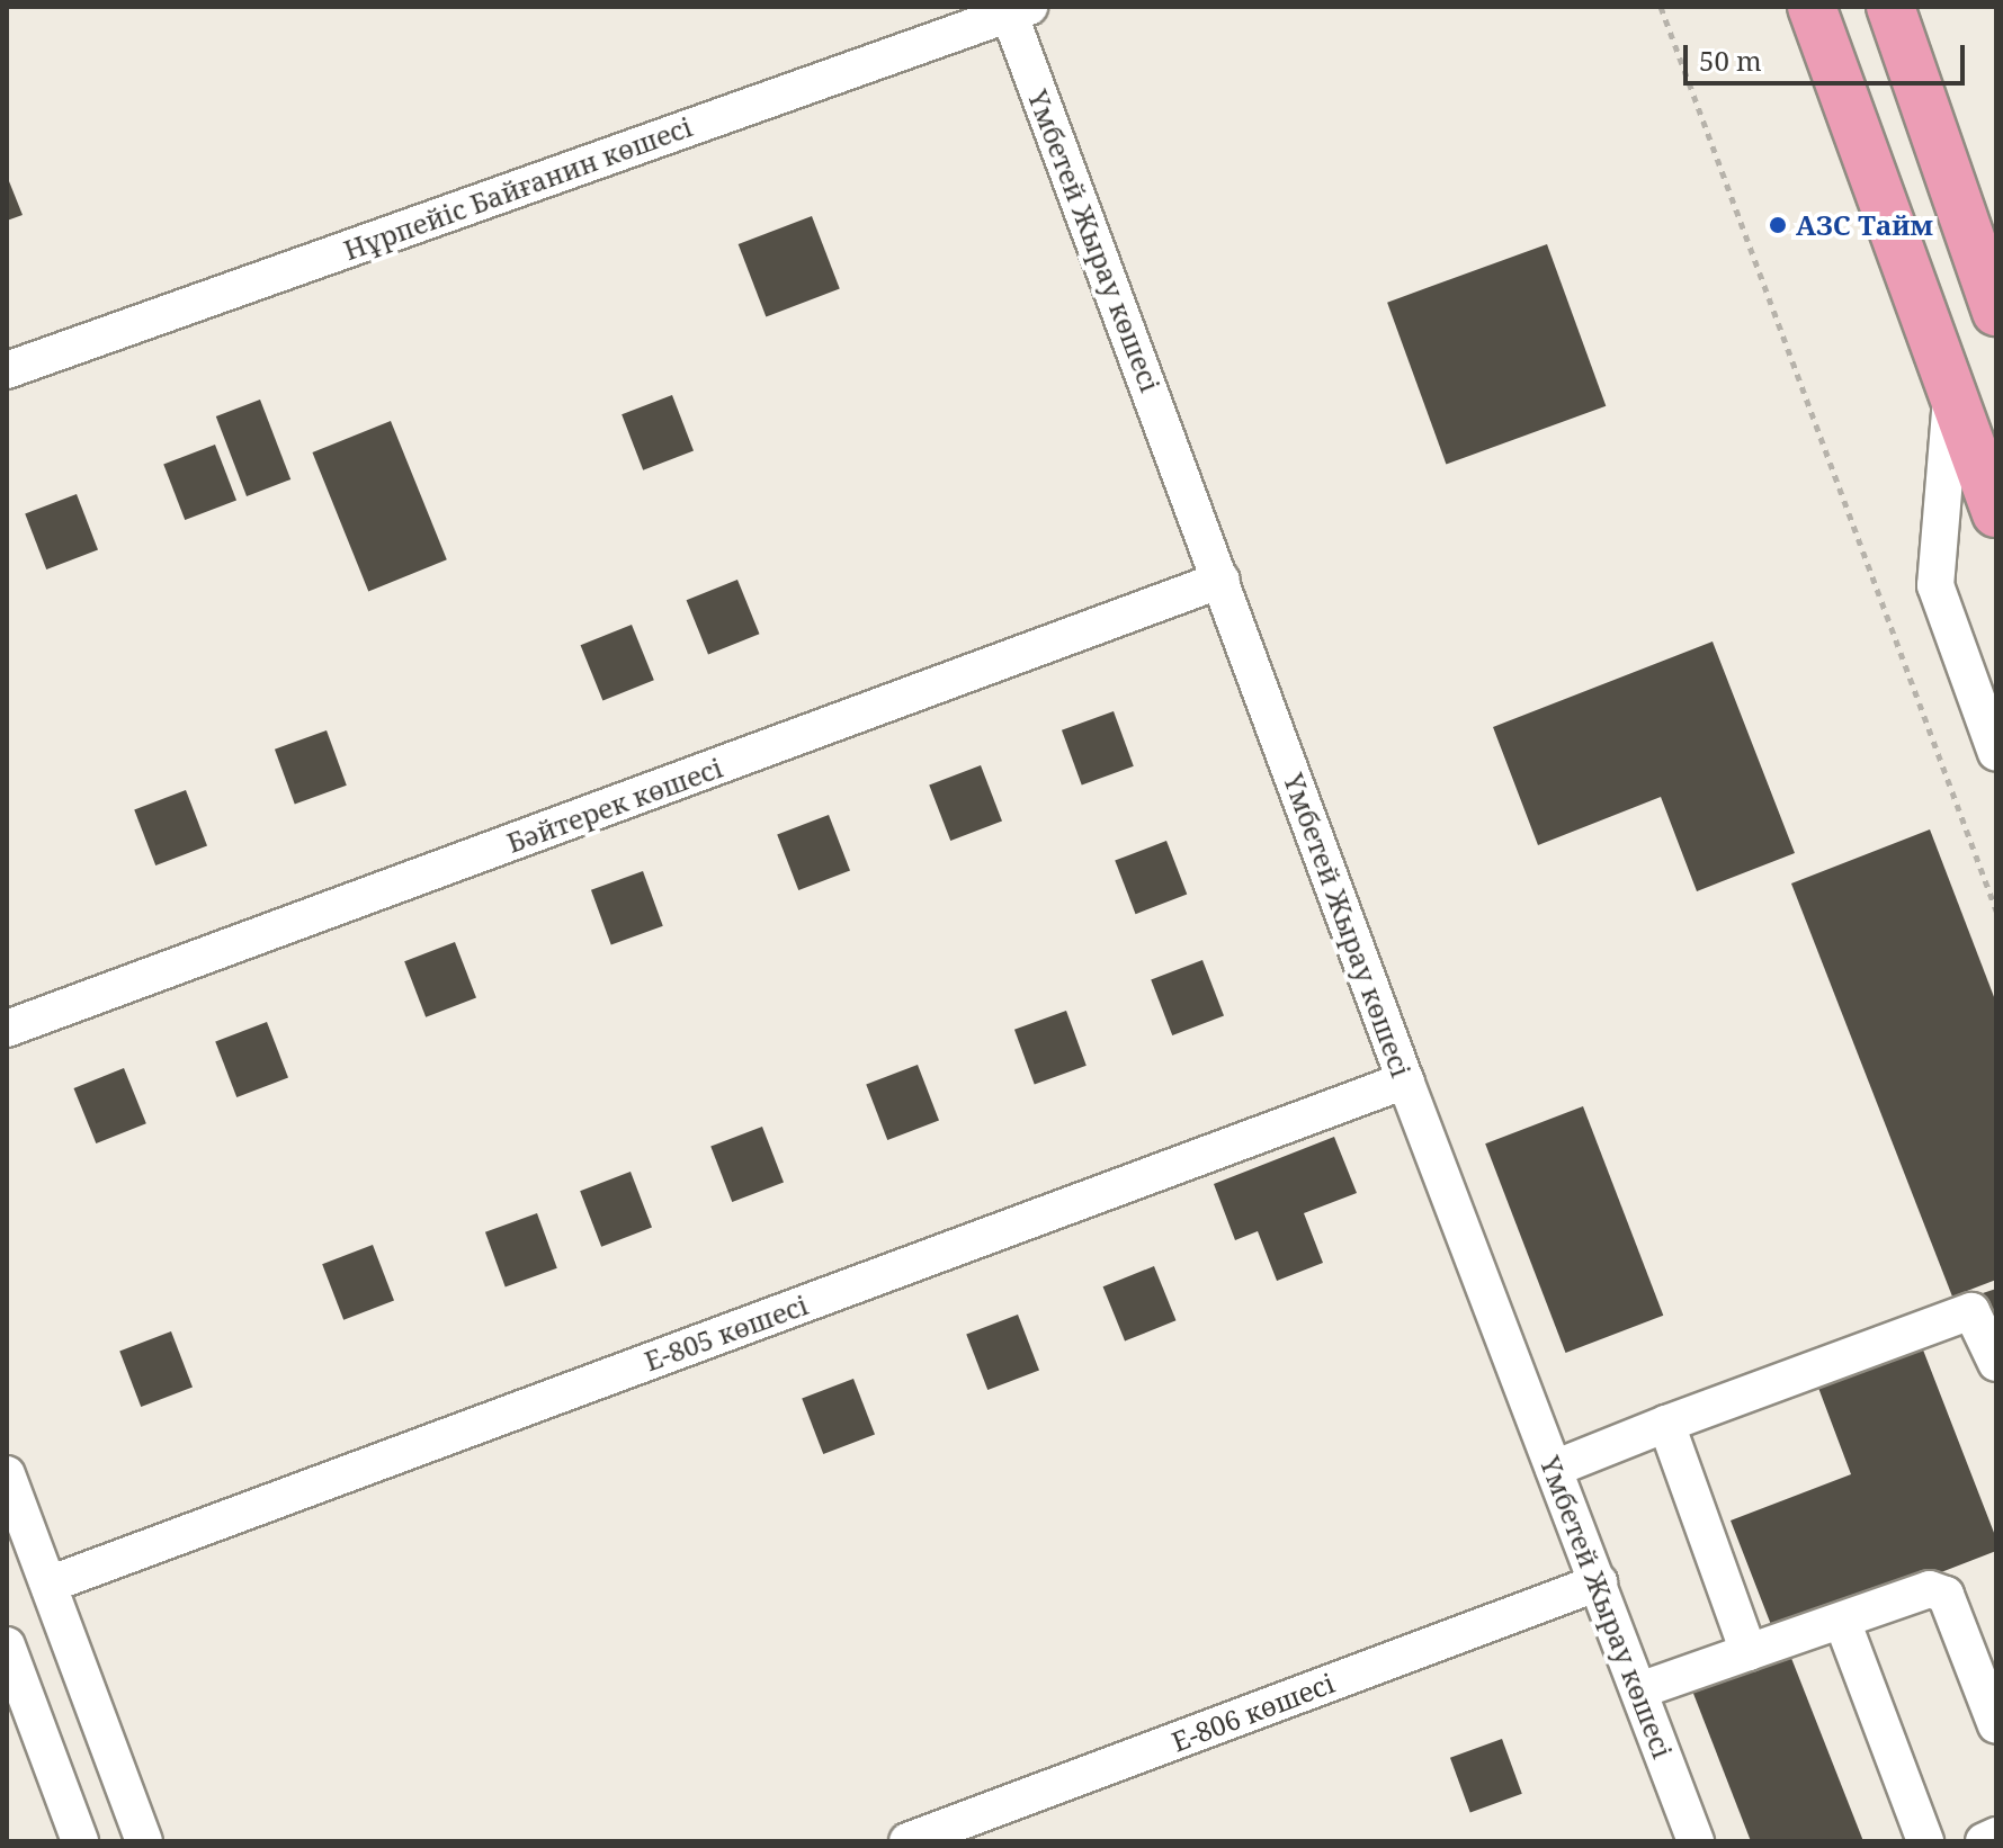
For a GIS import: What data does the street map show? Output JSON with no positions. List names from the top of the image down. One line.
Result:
{"streets":{"street":["Нұрпейіс Байғанин көшесі","Үмбетей Жырау көшесі","Бәйтерек көшесі","Е-805 көшесі","Е-806 көшесі"]},"crossings":[["Нұрпейіс Байғанин көшесі","Үмбетей Жырау көшесі"],["Үмбетей Жырау көшесі","Бәйтерек көшесі"],["Үмбетей Жырау көшесі","Е-805 көшесі"],["Үмбетей Жырау көшесі","Е-806 көшесі"]],"places":["АЗС Тайм"],"scale_bar":"50 m"}
